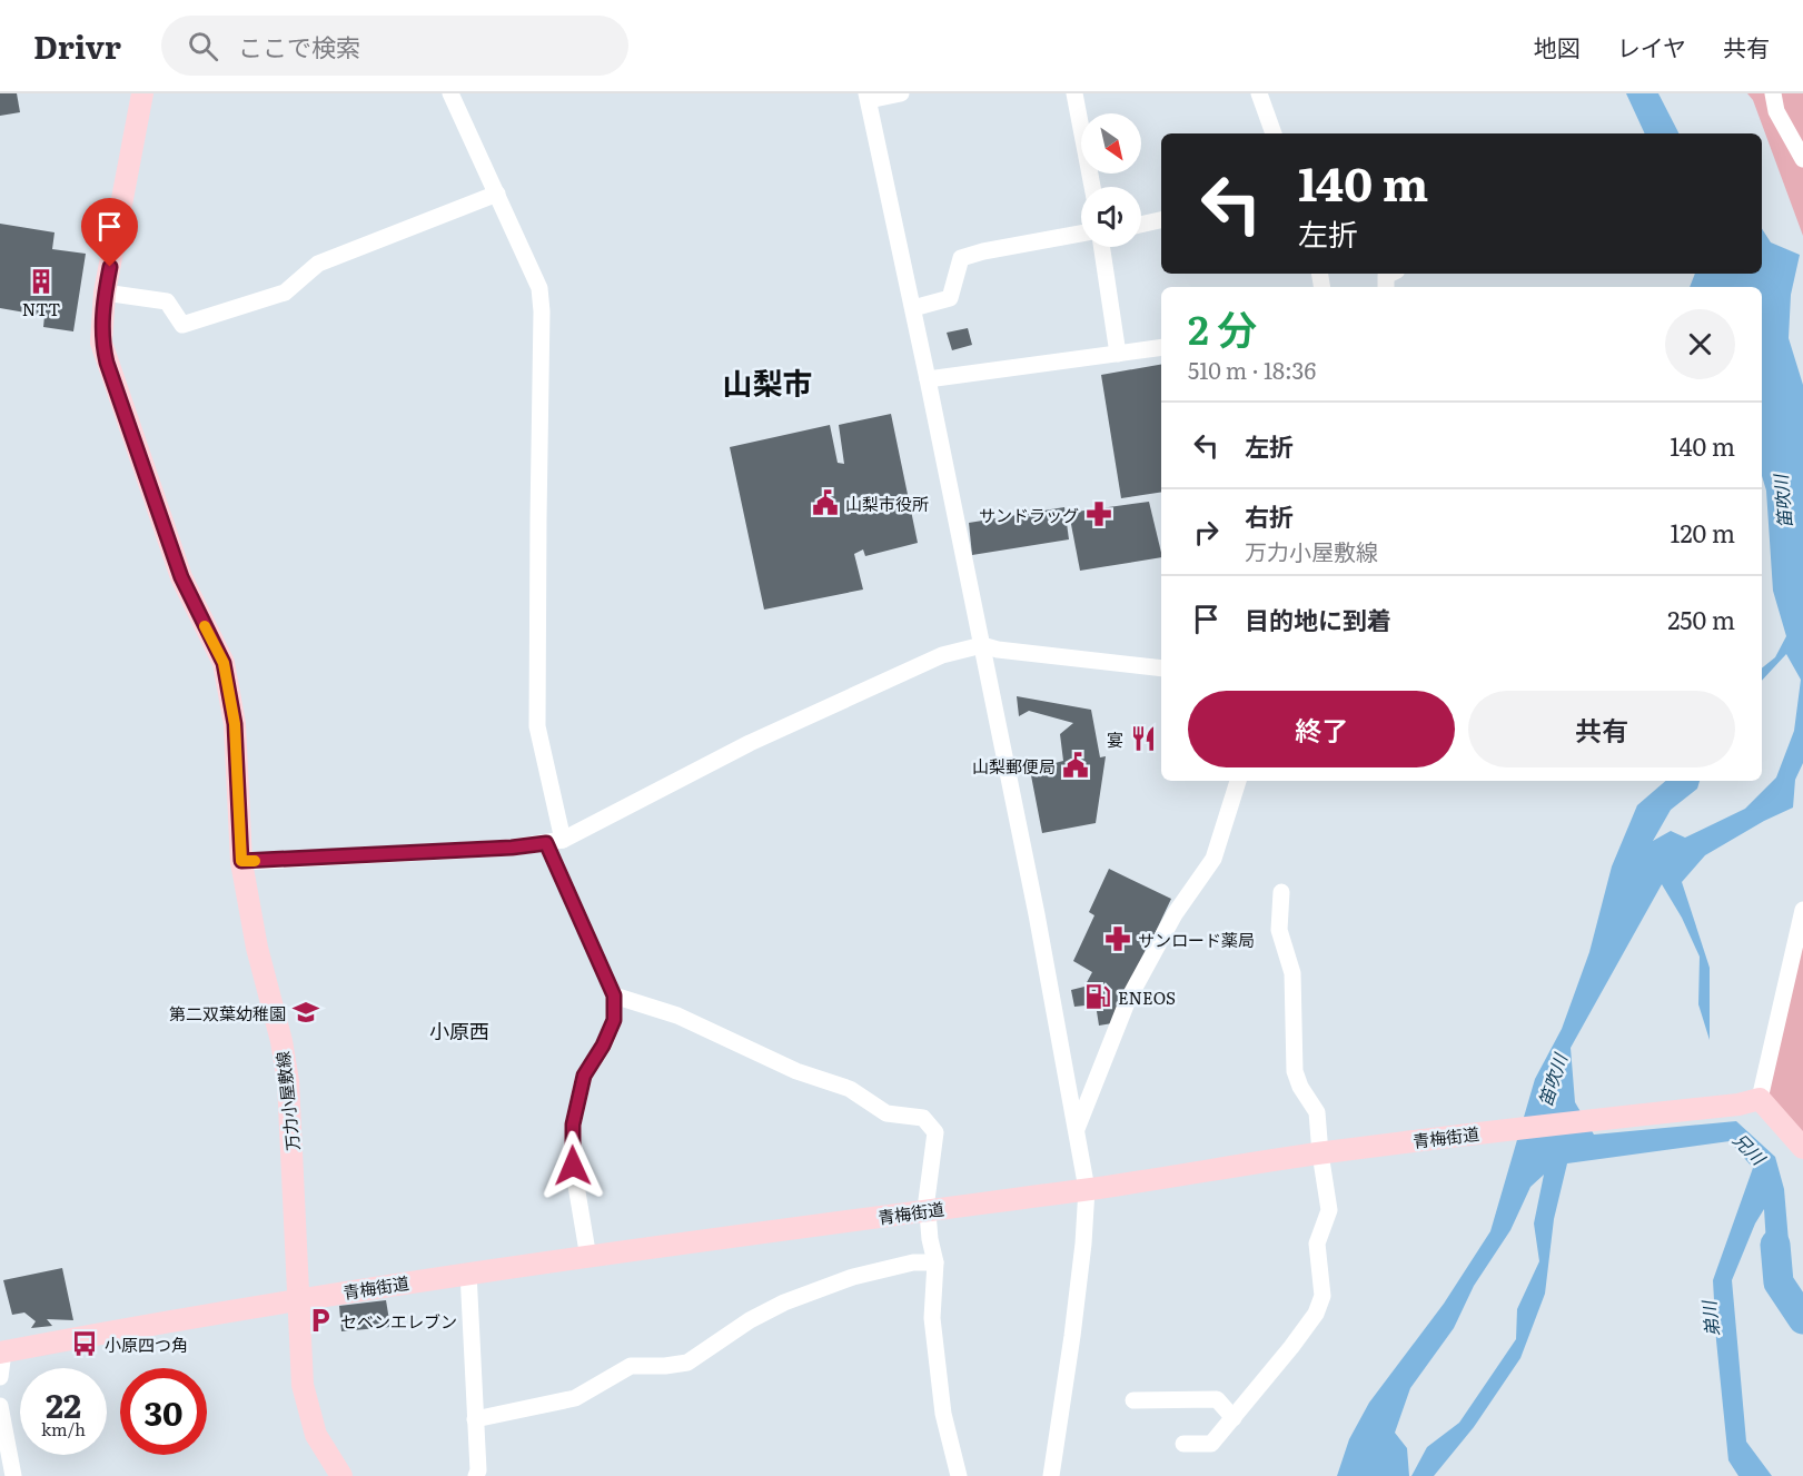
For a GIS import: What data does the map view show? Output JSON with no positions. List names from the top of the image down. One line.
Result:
{"streets":{"main road":["万力小屋敷線","青梅街道"]},"crossings":[["万力小屋敷線","青梅街道"]],"districts":["山梨市","小原西"],"water":["笛吹川","兄川","弟川"],"places":{"building":["NTT"],"public building":["山梨市役所","山梨郵便局"],"pharmacy":["サンドラッグ","サンロード薬局"],"restaurant":["宴"],"fuel station":["ENEOS"],"school or university":["第二双葉幼稚園"],"parking":["セベンエレブン"],"bus stop":["小原四つ角"]},"north":"bottom right","page":{"header":"Drivr","search":"ここで検索","nav":["地図","レイヤ","共有"],"turn":["140 m","左折"],"heading":["2 分","510 m · 18:36"],"list":[{"name":"左折","value":"140 m"},{"name":"右折","note":"万力小屋敷線","value":"120 m"},{"name":"目的地に到着","value":"250 m"}],"buttons":["終了","共有"],"speed":"22 km/h","limit":"30"}}
